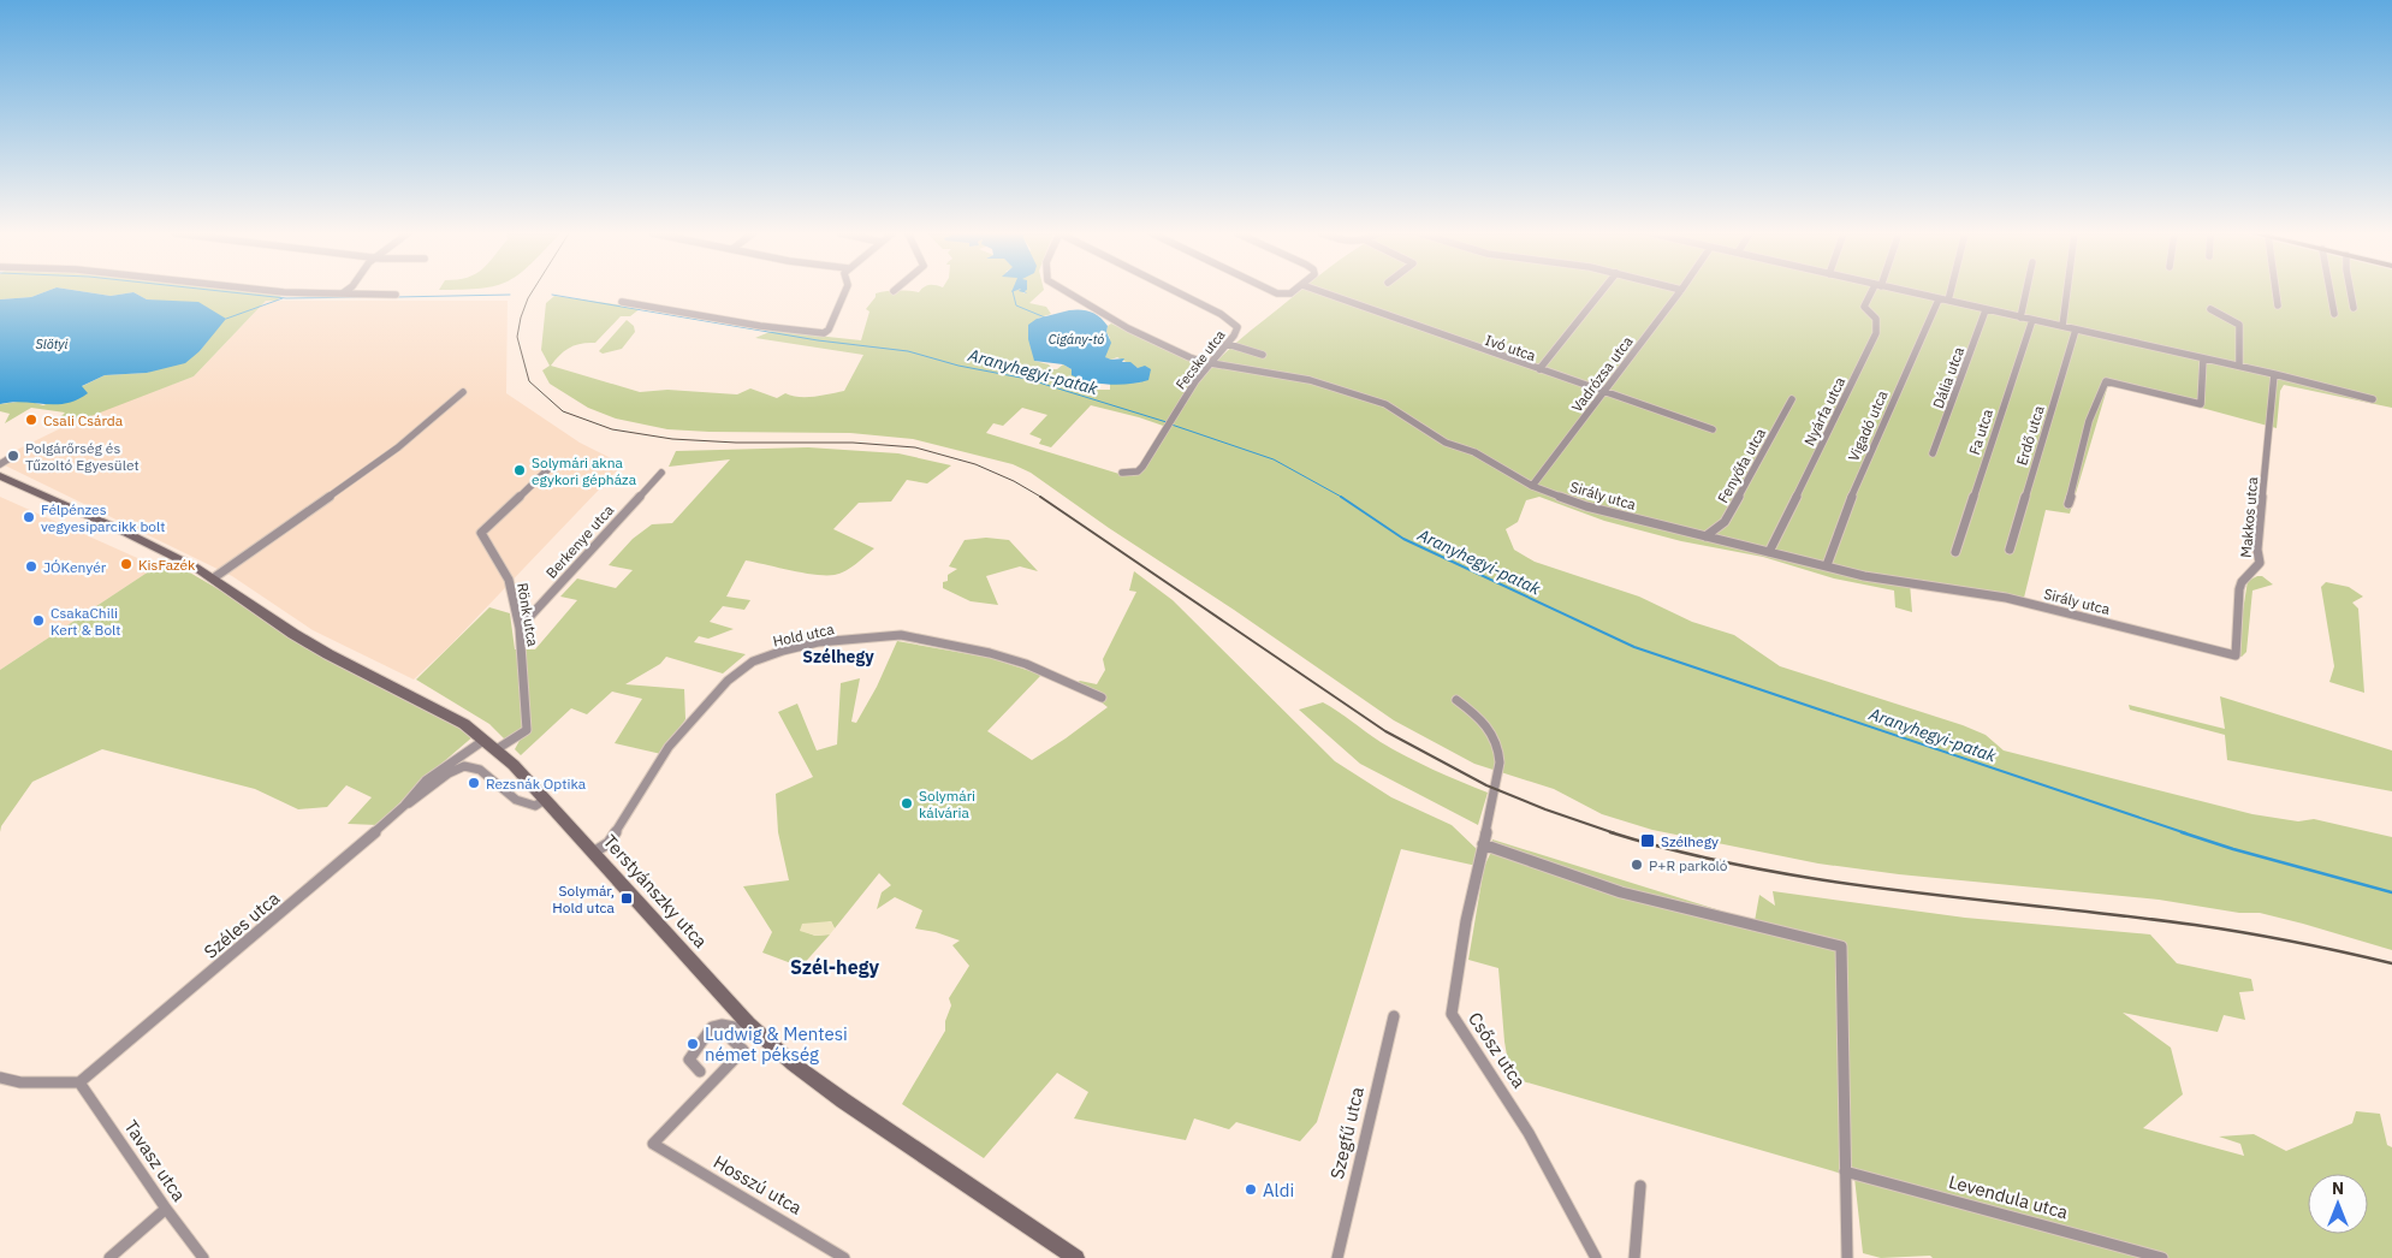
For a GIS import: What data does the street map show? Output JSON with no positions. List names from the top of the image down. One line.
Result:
{"streets":{"main road":["Terstyánszky utca"],"street":["Ivó utca","Fecske utca","Vadrózsa utca","Dália utca","Nyárfa utca","Vigadó utca","Fa utca","Erdő utca","Fenyőfa utca","Sirály utca","Makkos utca","Berkenye utca","Rönk utca","Hold utca","Széles utca","Csősz utca","Szegfű utca","Tavasz utca","Hosszú utca","Levendula utca"]},"crossings":[["Ivó utca","Vadrózsa utca"],["Fecske utca","Sirály utca"],["Vadrózsa utca","Sirály utca"],["Nyárfa utca","Sirály utca"],["Vigadó utca","Sirály utca"],["Fenyőfa utca","Sirály utca"],["Sirály utca","Makkos utca"],["Berkenye utca","Rönk utca"],["Rönk utca","Terstyánszky utca"],["Rönk utca","Széles utca"],["Hold utca","Terstyánszky utca"],["Terstyánszky utca","Széles utca"],["Széles utca","Tavasz utca"]],"districts":["Szélhegy","Szél-hegy"],"water":["Cigány-tó","Slötyi","Aranyhegyi-patak"],"places":{"other":["Csali Csárda","Polgárőrség és Tűzoltó Egyesület","Solymári akna egykori gépháza","Félpénzes vegyesiparcikk bolt","KisFazék","JÓKenyér","CsakaChili Kert & Bolt","Rezsnák Optika","Solymári kálvária","P+R parkoló","Ludwig & Mentesi német pékség","Aldi"],"transit":["Szélhegy","Solymár, Hold utca"]},"north":"top"}
